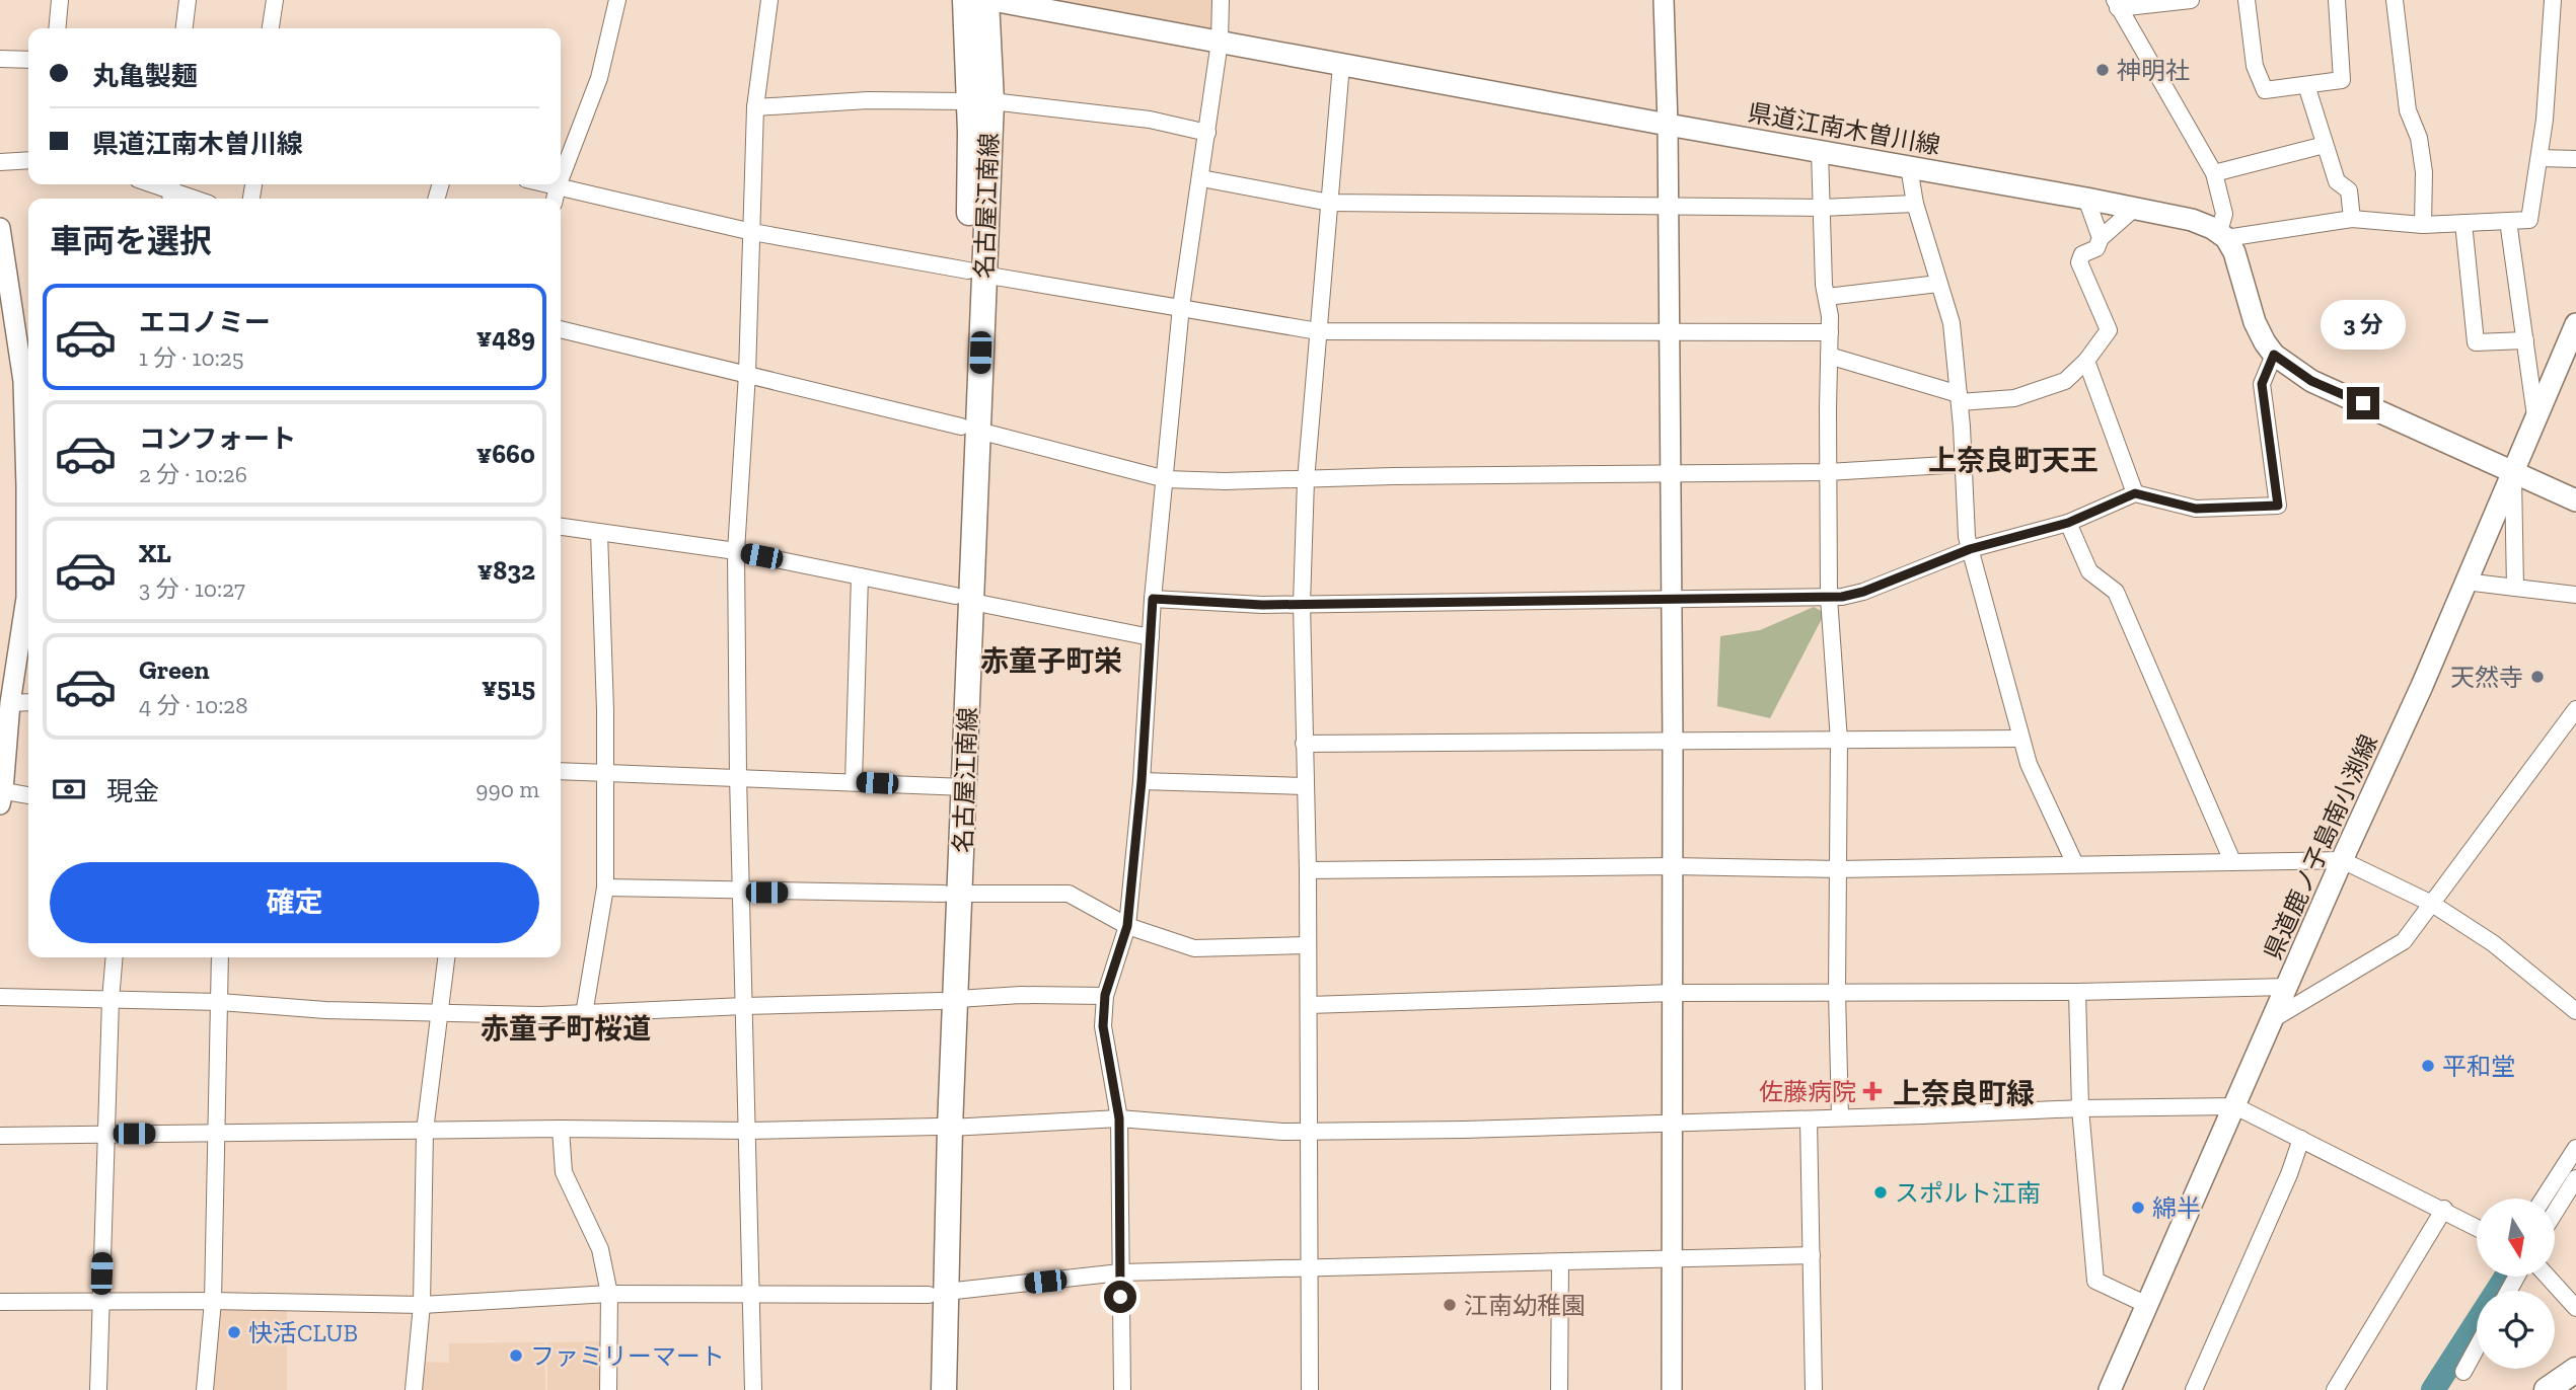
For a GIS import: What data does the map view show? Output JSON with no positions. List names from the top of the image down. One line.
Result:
{"streets":{"main road":["県道江南木曽川線","名古屋江南線","県道鹿ノ子島南小渕線"]},"districts":["上奈良町天王","赤童子町栄","赤童子町桜道","上奈良町緑"],"places":{"other":["神明社","天然寺","平和堂","スポルト江南","綿半","江南幼稚園","快活CLUB","ファミリーマート"],"health":["佐藤病院"]},"north":"bottom","page":{"banner":["丸亀製麺","県道江南木曽川線"],"heading":"車両を選択","list":[{"name":"エコノミー","note":"1 分 · 10:25","value":"¥489"},{"name":"コンフォート","note":"2 分 · 10:26","value":"¥660"},{"name":"XL","note":"3 分 · 10:27","value":"¥832"},{"name":"Green","note":"4 分 · 10:28","value":"¥515"}],"bubble":"3 分","pay":["現金","990 m"],"buttons":"確定"}}
